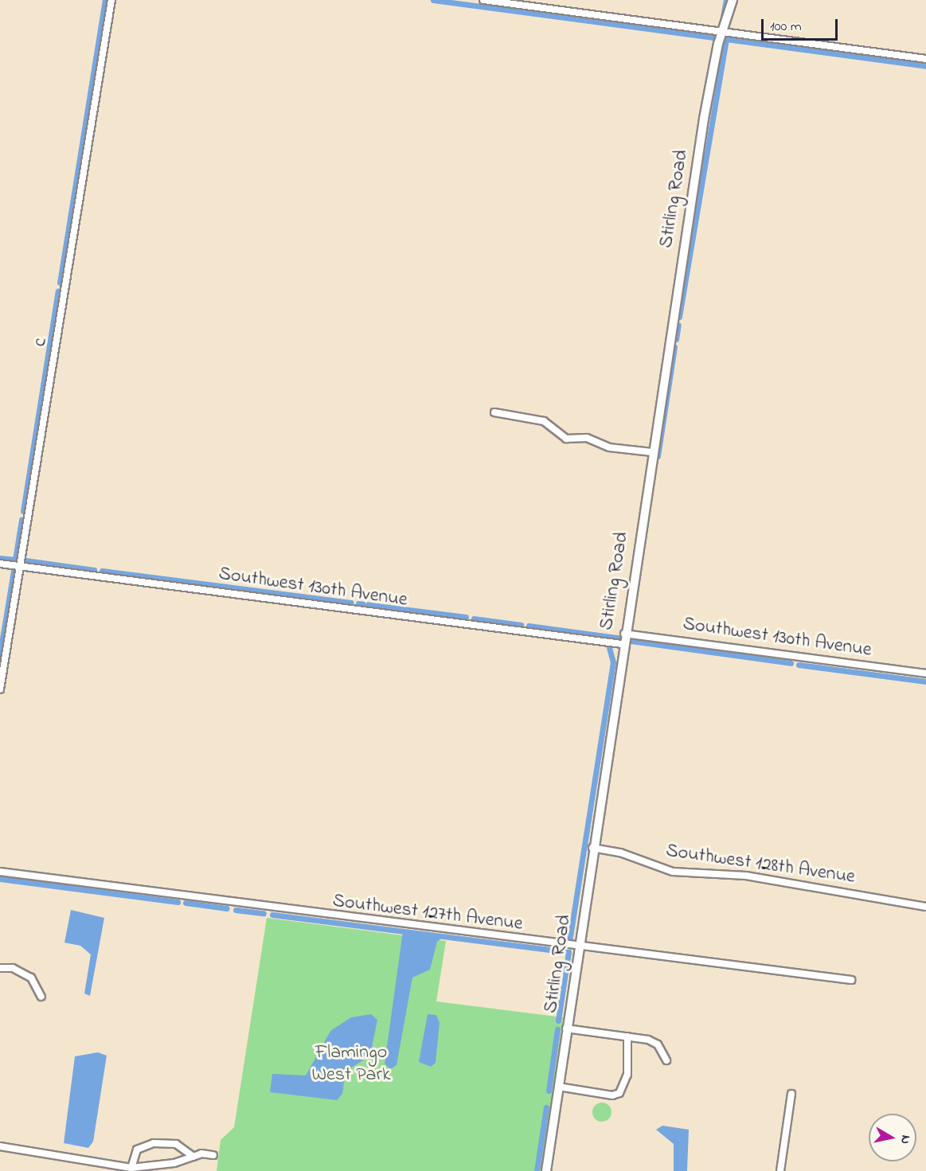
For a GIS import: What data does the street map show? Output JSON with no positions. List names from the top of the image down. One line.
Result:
{"streets":{"street":["Stirling Road","c","Southwest 130th Avenue","Southwest 128th Avenue","Southwest 127th Avenue"]},"crossings":[["Stirling Road","Southwest 130th Avenue"],["Stirling Road","Southwest 128th Avenue"],["Stirling Road","Southwest 127th Avenue"],["c","Southwest 130th Avenue"]],"parks":["Flamingo West Park"],"scale_bar":"100 m","north":"right"}
